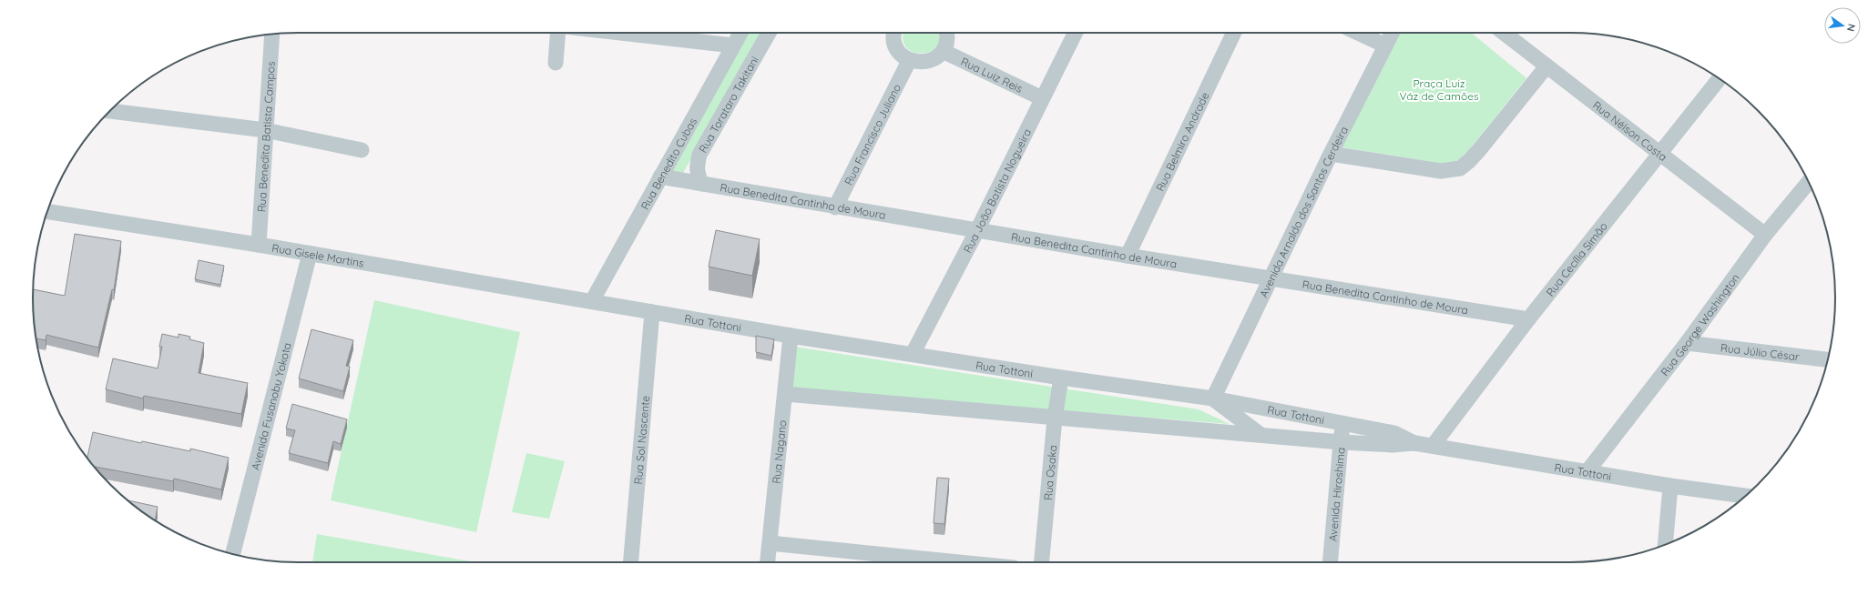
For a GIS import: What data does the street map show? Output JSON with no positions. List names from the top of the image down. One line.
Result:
{"streets":{"street":["Rua Luiz Reis","Rua Torataro Takitani","Rua Nélson Costa","Rua Francisco Juliano","Rua Benedita Batista Campos","Rua Belmiro Andrade","Rua Benedito Cubas","Rua João Batista Nogueira","Rua Benedita Cantinho de Moura","Avenida Arnaldo dos Santos Cerdeira","Rua Gisele Martins","Rua Cecília Simão","Rua Tottoni","Rua George Washington","Rua Júlio César","Avenida Fusanobu Yokota","Rua Sol Nascente","Rua Nagano","Rua Osaka","Avenida Hiroshima"]},"crossings":[["Rua Luiz Reis","Rua João Batista Nogueira"],["Rua Torataro Takitani","Rua Benedita Cantinho de Moura"],["Rua Nélson Costa","Rua Cecília Simão"],["Rua Nélson Costa","Rua George Washington"],["Rua Francisco Juliano","Rua Benedita Cantinho de Moura"],["Rua Benedita Batista Campos","Rua Gisele Martins"],["Rua Belmiro Andrade","Rua Benedita Cantinho de Moura"],["Rua Benedito Cubas","Rua Benedita Cantinho de Moura"],["Rua Benedito Cubas","Rua Gisele Martins"],["Rua Benedito Cubas","Rua Tottoni"],["Rua João Batista Nogueira","Rua Benedita Cantinho de Moura"],["Rua João Batista Nogueira","Rua Tottoni"],["Rua Benedita Cantinho de Moura","Avenida Arnaldo dos Santos Cerdeira"],["Rua Benedita Cantinho de Moura","Rua Cecília Simão"],["Avenida Arnaldo dos Santos Cerdeira","Rua Tottoni"],["Rua Gisele Martins","Rua Tottoni"],["Rua Gisele Martins","Avenida Fusanobu Yokota"],["Rua Cecília Simão","Rua Tottoni"],["Rua Tottoni","Rua George Washington"],["Rua Tottoni","Rua Sol Nascente"],["Rua Tottoni","Rua Nagano"],["Rua Tottoni","Rua Osaka"],["Rua Tottoni","Avenida Hiroshima"],["Rua George Washington","Rua Júlio César"]],"parks":["Praça Luiz Váz de Camões"],"north":"right"}
